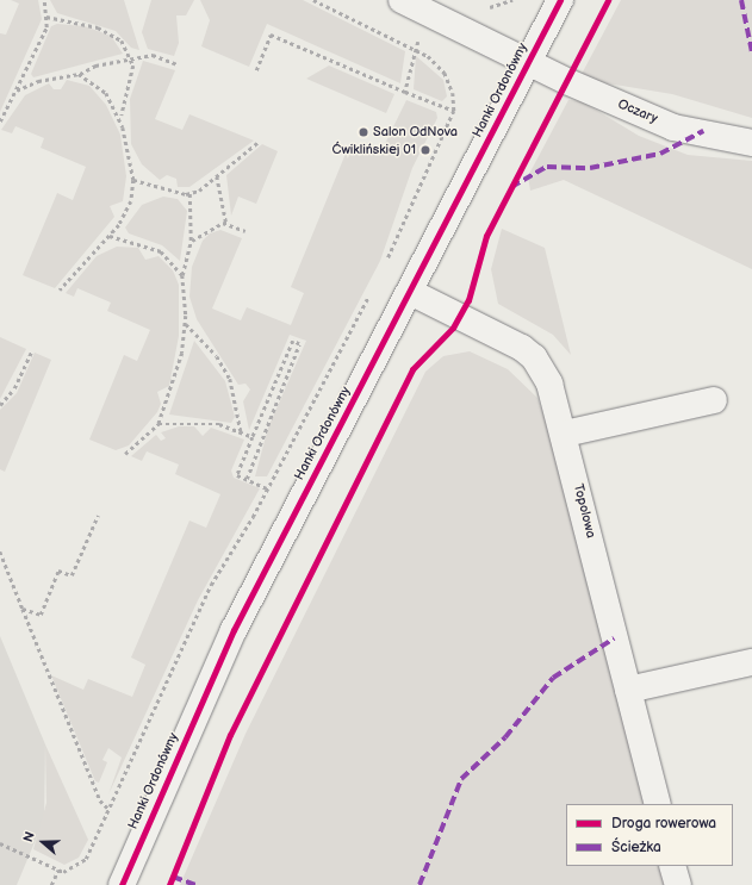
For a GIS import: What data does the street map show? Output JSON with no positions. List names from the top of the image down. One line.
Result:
{"streets":{"street":["Hanki Ordonówny","Oczary","Topolowa"]},"crossings":[["Hanki Ordonówny","Oczary"],["Hanki Ordonówny","Topolowa"]],"places":["Salon OdNova","Ćwiklińskiej 01"],"legend":["Droga rowerowa","Ścieżka"],"north":"left"}
